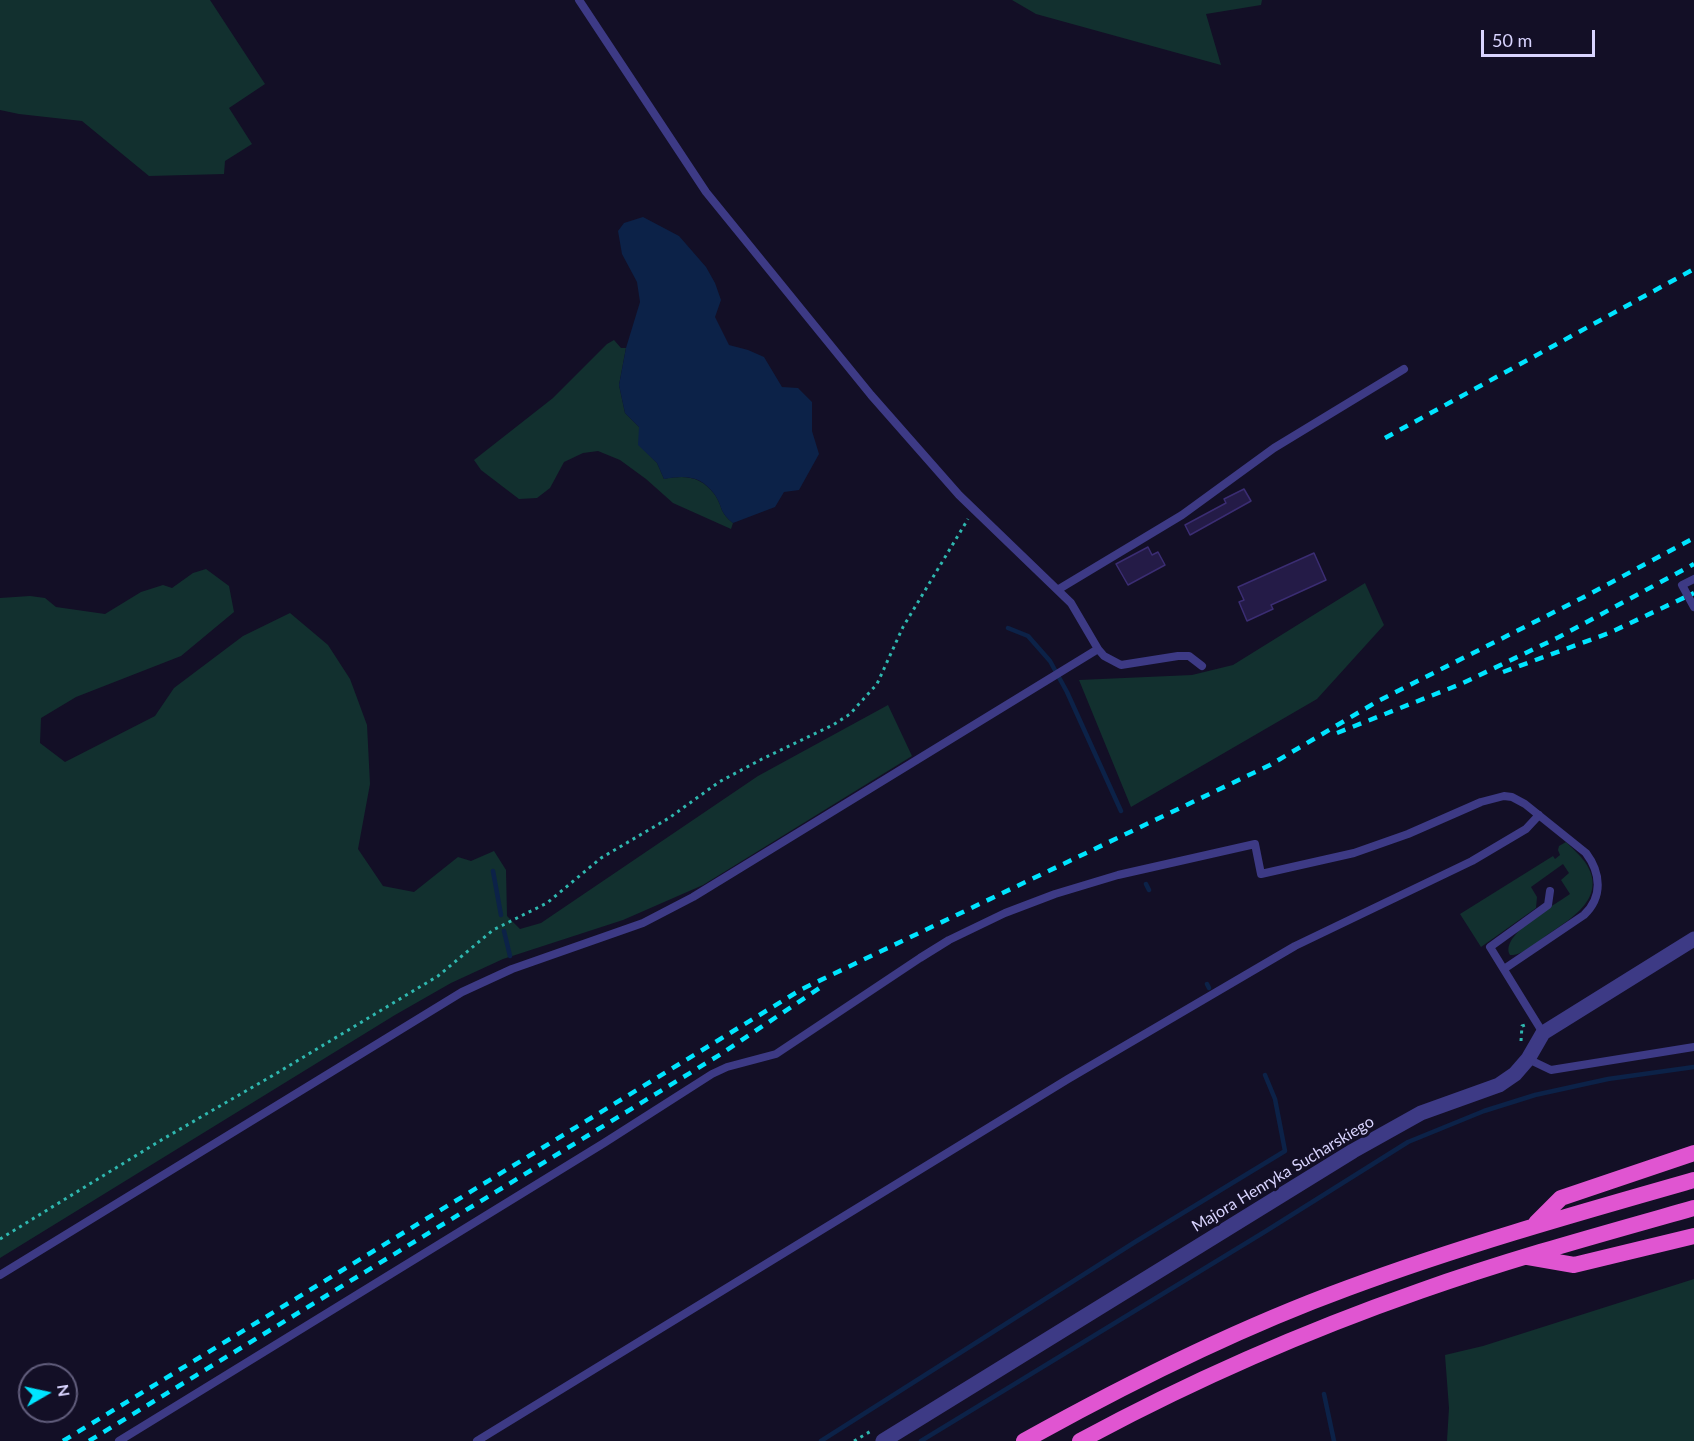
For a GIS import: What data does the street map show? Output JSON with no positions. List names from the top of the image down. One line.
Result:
{"streets":{"street":["Majora Henryka Sucharskiego"]},"scale_bar":"50 m","north":"right"}
